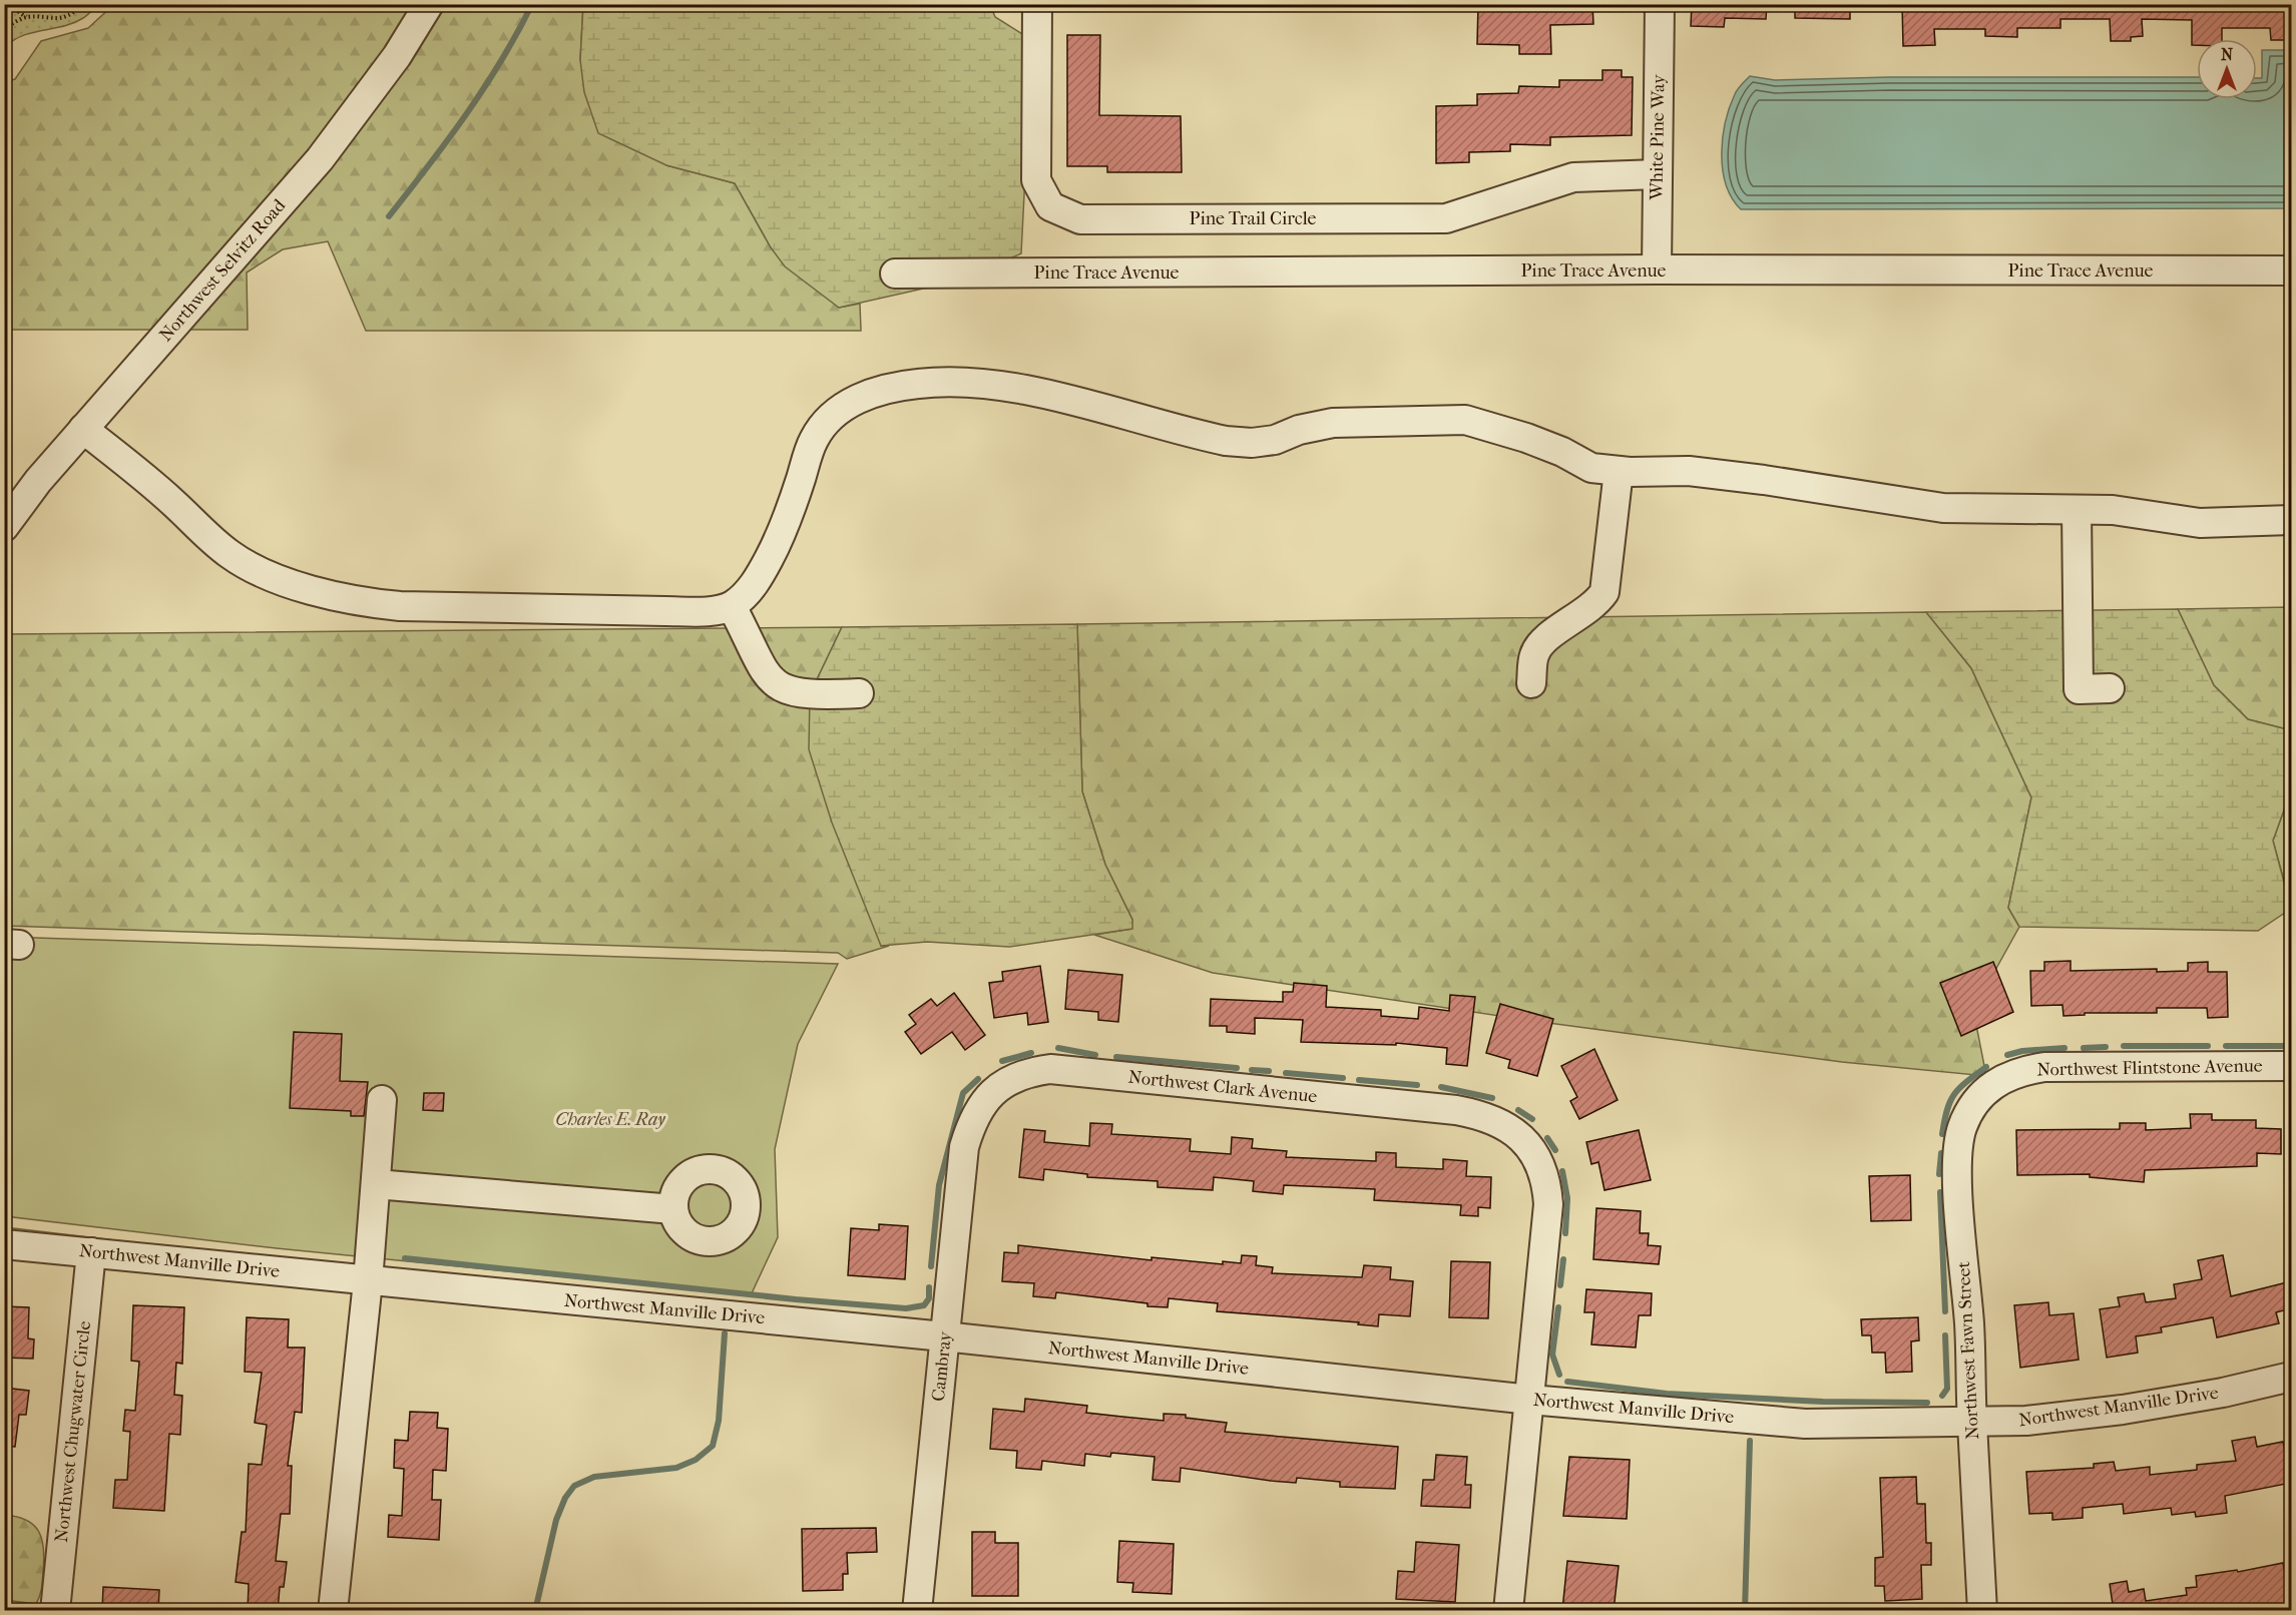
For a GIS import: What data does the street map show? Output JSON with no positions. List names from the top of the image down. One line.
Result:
{"streets":{"street":["White Pine Way","Pine Trail Circle","Northwest Selvitz Road","Pine Trace Avenue","Northwest Flintstone Avenue","Northwest Clark Avenue","Northwest Manville Drive","Northwest Fawn Street","Cambray","Northwest Chugwater Circle"]},"crossings":[["White Pine Way","Pine Trail Circle"],["White Pine Way","Pine Trace Avenue"],["Northwest Flintstone Avenue","Northwest Fawn Street"],["Northwest Clark Avenue","Northwest Manville Drive"],["Northwest Clark Avenue","Cambray"],["Northwest Manville Drive","Northwest Fawn Street"],["Northwest Manville Drive","Cambray"],["Northwest Manville Drive","Northwest Chugwater Circle"]],"parks":["Charles E. Ray"],"north":"top"}
